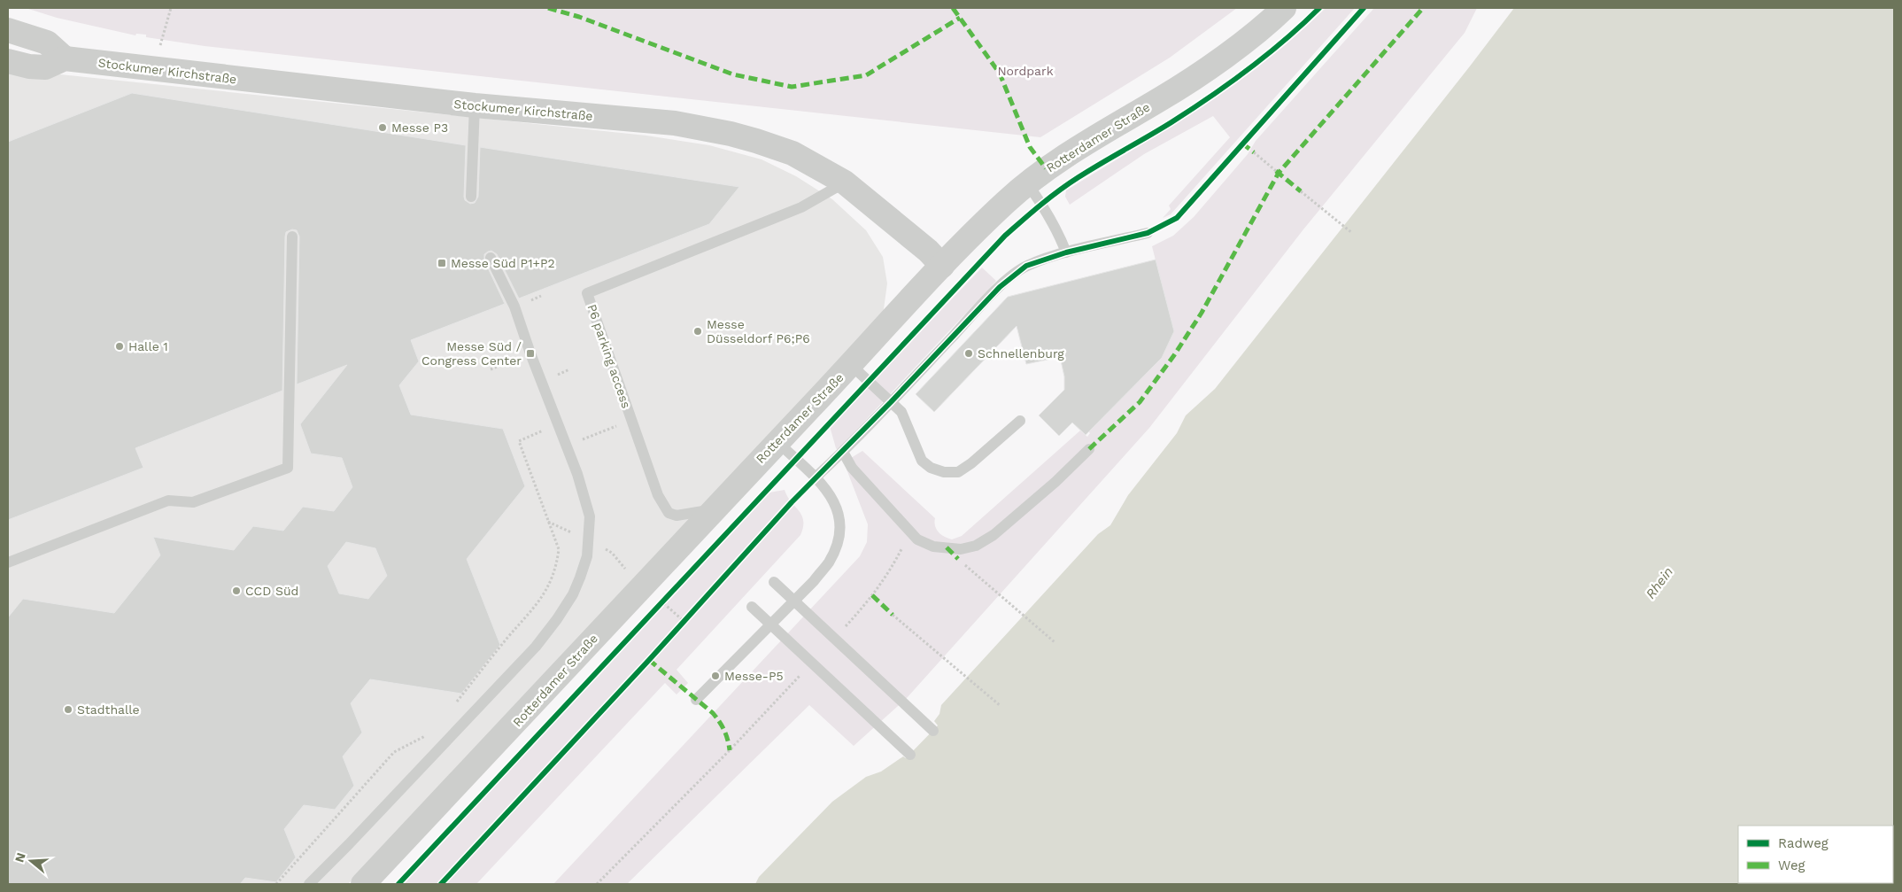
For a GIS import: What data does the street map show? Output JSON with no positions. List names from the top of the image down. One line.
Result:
{"streets":{"street":["Stockumer Kirchstraße","Rotterdamer Straße"],"lane":["P6 parking access"]},"crossings":[["Stockumer Kirchstraße","Rotterdamer Straße"],["Stockumer Kirchstraße","P6 parking access"],["Rotterdamer Straße","P6 parking access"]],"water":["Rhein"],"parks":["Nordpark"],"places":{"other":["Messe P3","Messe Düsseldorf P6;P6","Halle 1","Schnellenburg","CCD Süd","Messe-P5","Stadthalle"],"transit":["Messe Süd P1+P2","Messe Süd / Congress Center"]},"legend":["Radweg","Weg"],"north":"left"}
